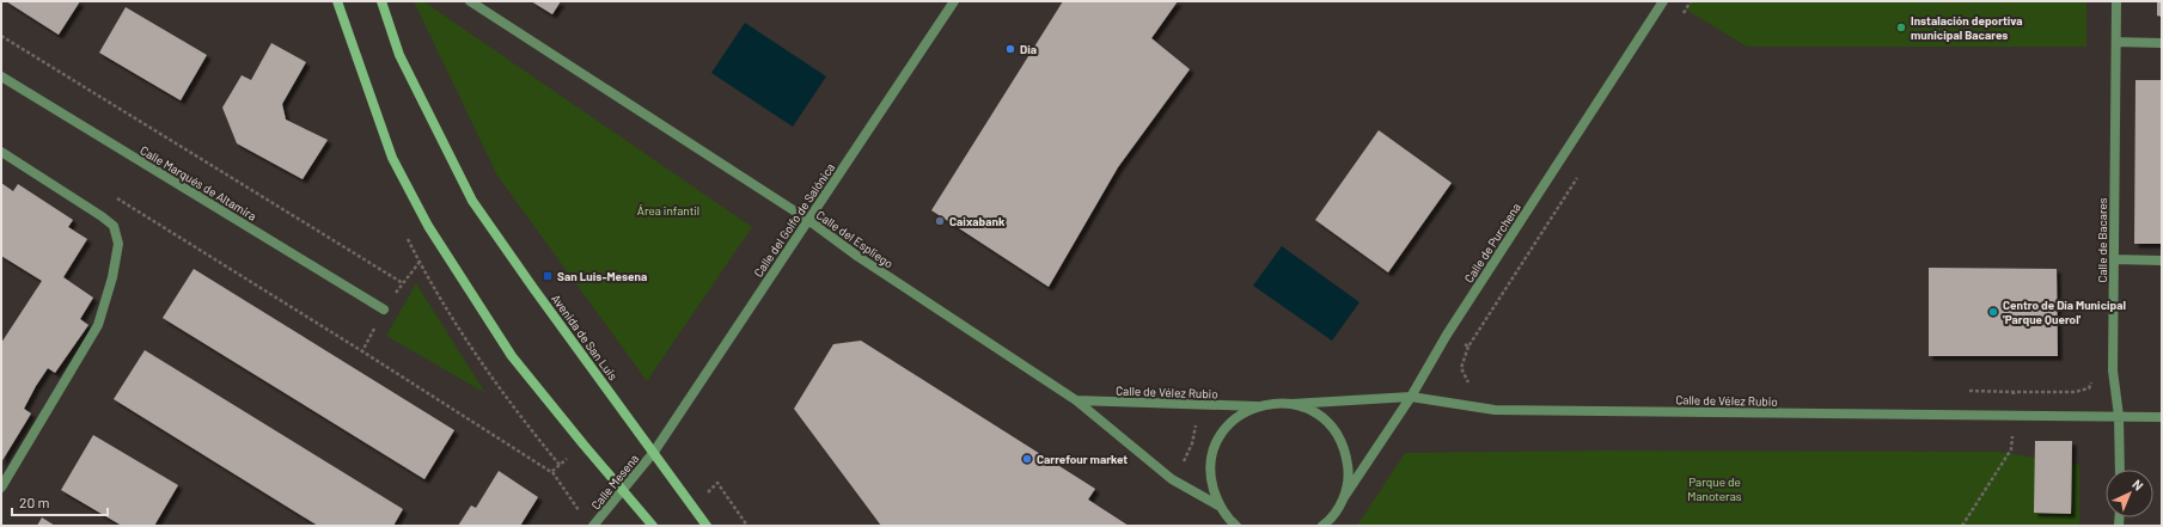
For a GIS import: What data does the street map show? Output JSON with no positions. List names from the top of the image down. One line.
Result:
{"streets":{"street":["Calle Marqués de Altamira","Calle del Golfo de Salónica","Calle del Espliego","Calle de Bacares","Calle de Purchena","Avenida de San Luis","Calle de Vélez Rubio","Calle Mesena"]},"crossings":[["Calle del Golfo de Salónica","Calle del Espliego"],["Calle del Golfo de Salónica","Avenida de San Luis"],["Calle del Golfo de Salónica","Calle Mesena"],["Calle del Espliego","Calle de Vélez Rubio"],["Calle de Bacares","Calle de Vélez Rubio"],["Calle de Purchena","Calle de Vélez Rubio"],["Avenida de San Luis","Calle Mesena"]],"parks":["Área infantil","Parque de Manoteras"],"places":{"other":["Instalación deportiva municipal Bacares","Dia","Caixabank","Centro de Día Municipal 'Parque Querol'","Carrefour market"],"transit":["San Luis-Mesena"]},"scale_bar":"20 m","north":"top right"}
